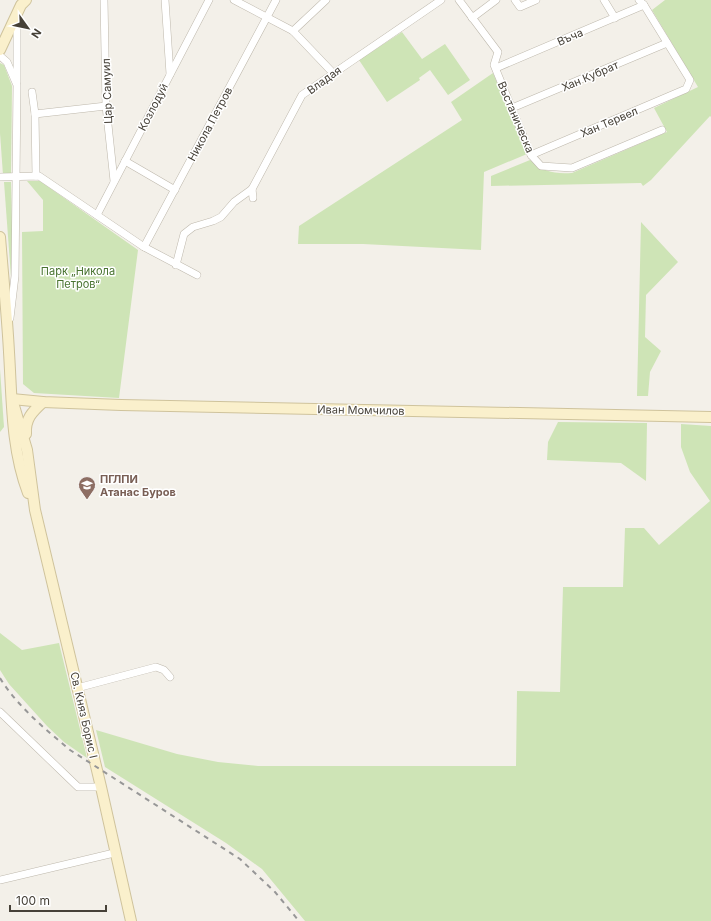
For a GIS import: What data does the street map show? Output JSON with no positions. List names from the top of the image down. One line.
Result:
{"streets":{"street":["Въча","Хан Кубрат","Владая","Цар Самуил","Козлодуй","Въстаническа","Хан Тервел","Никола Петров","Иван Момчилов","Св. Княз Борис I"]},"crossings":[["Въча","Въстаническа"],["Хан Кубрат","Въстаническа"],["Хан Кубрат","Хан Тервел"],["Цар Самуил","Козлодуй"],["Въстаническа","Хан Тервел"],["Иван Момчилов","Св. Княз Борис I"]],"parks":["Парк „Никола Петров“"],"places":{"school or university":["ПГЛПИ Атанас Буров"]},"scale_bar":"100 m","north":"bottom right"}
